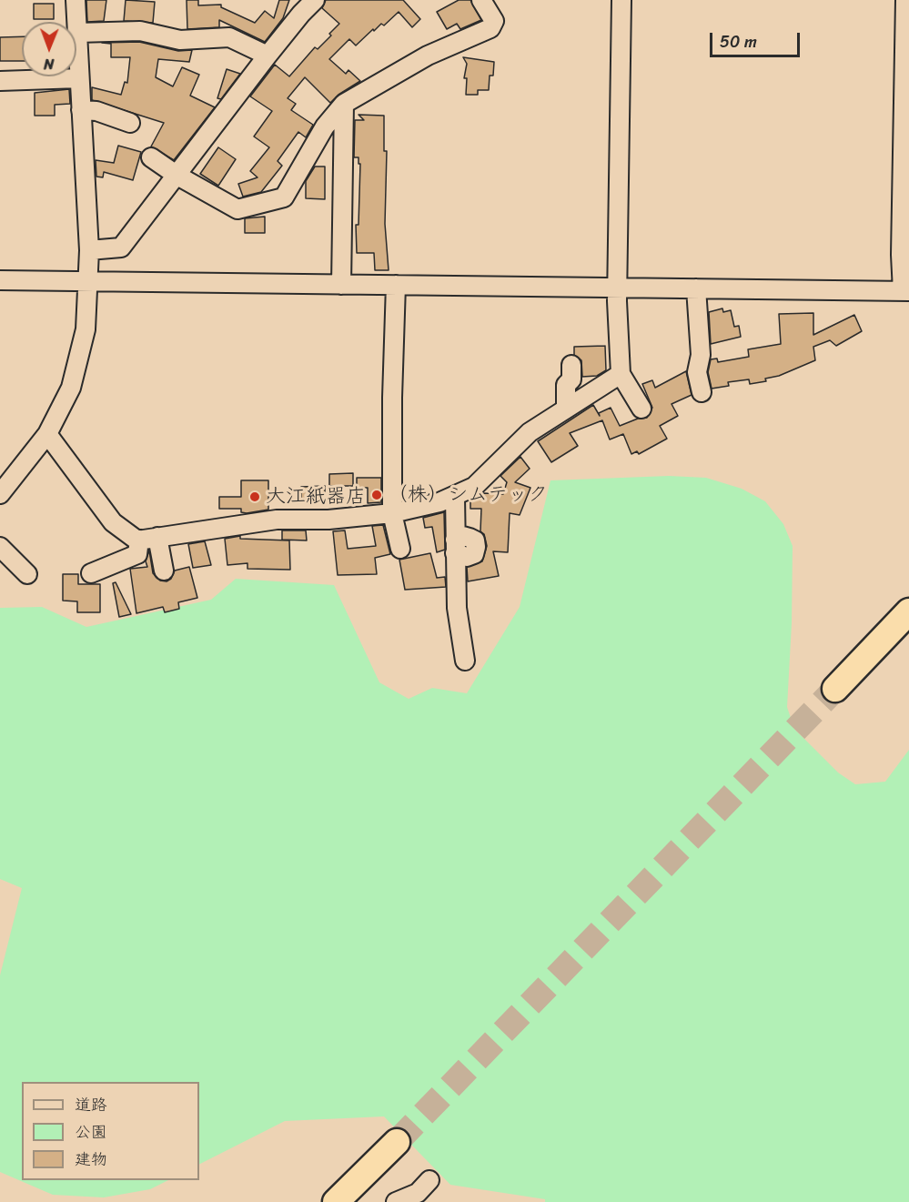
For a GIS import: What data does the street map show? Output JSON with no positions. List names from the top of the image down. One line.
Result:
{"places":["（株）シムテック","大江紙器店"],"legend":["道路","公園","建物"],"scale_bar":"50 m","north":"bottom"}
